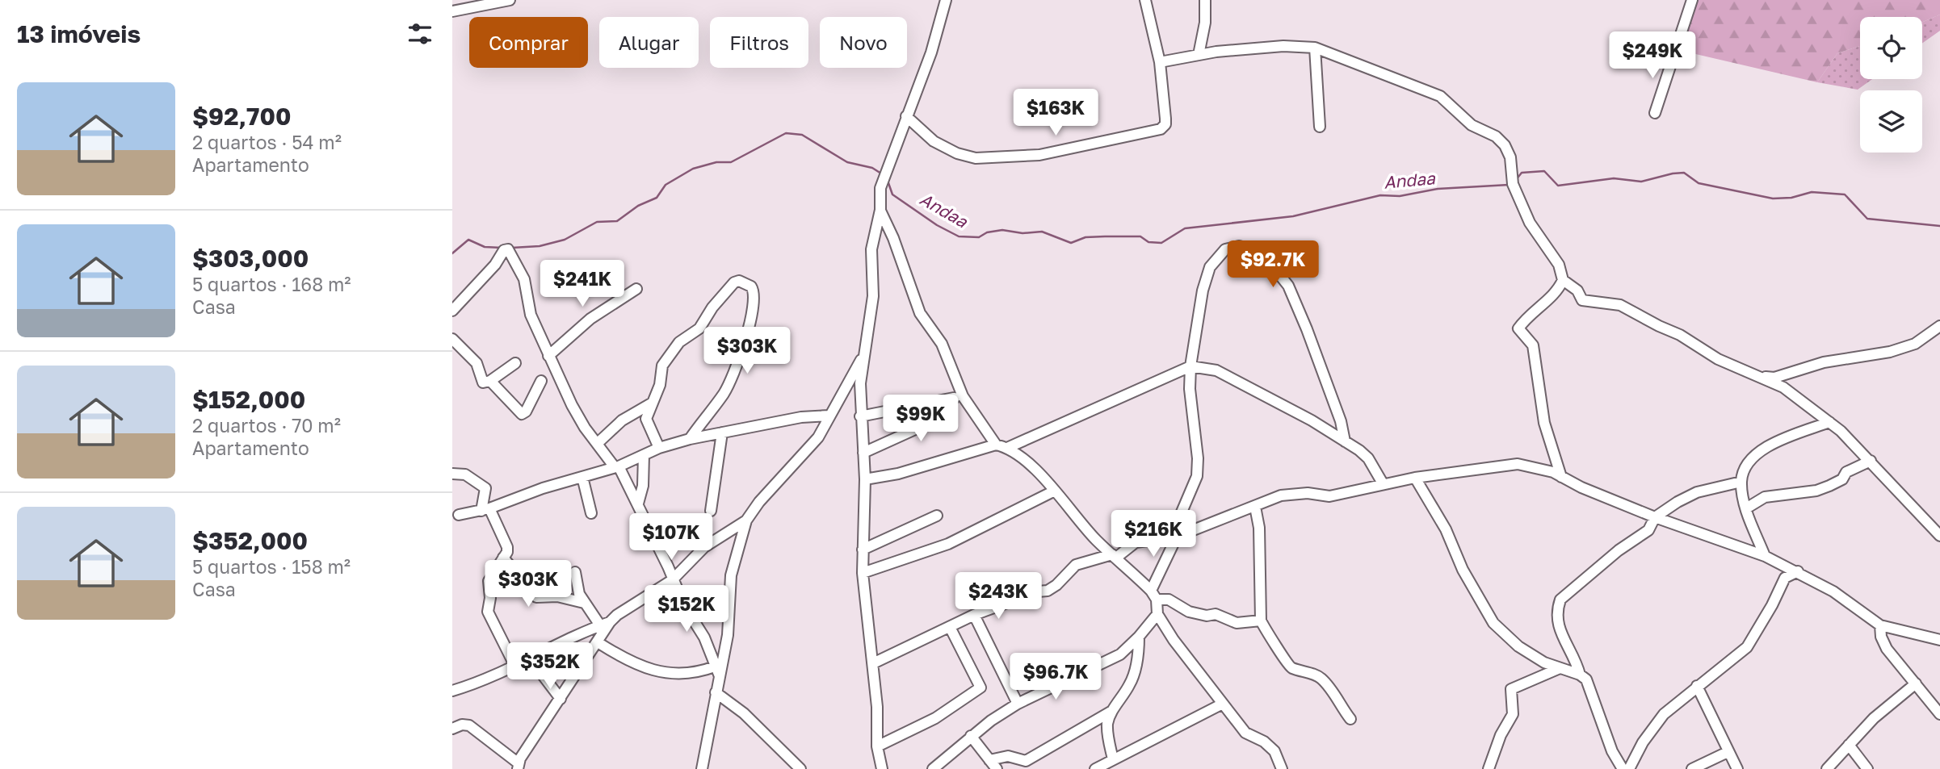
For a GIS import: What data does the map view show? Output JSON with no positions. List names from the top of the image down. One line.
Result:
{"water":["Andaa"],"page":{"heading":"13 imóveis","chip":["Comprar","Alugar","Filtros","Novo"],"price":["$249K","$163K","$92.7K","$241K","$303K","$99K","$216K","$107K","$303K","$243K","$152K","$352K","$96.7K"],"list":[{"name":"$92,700","note":"2 quartos · 54 m² · Apartamento"},{"name":"$303,000","note":"5 quartos · 168 m² · Casa"},{"name":"$152,000","note":"2 quartos · 70 m² · Apartamento"},{"name":"$352,000","note":"5 quartos · 158 m² · Casa"}]}}
